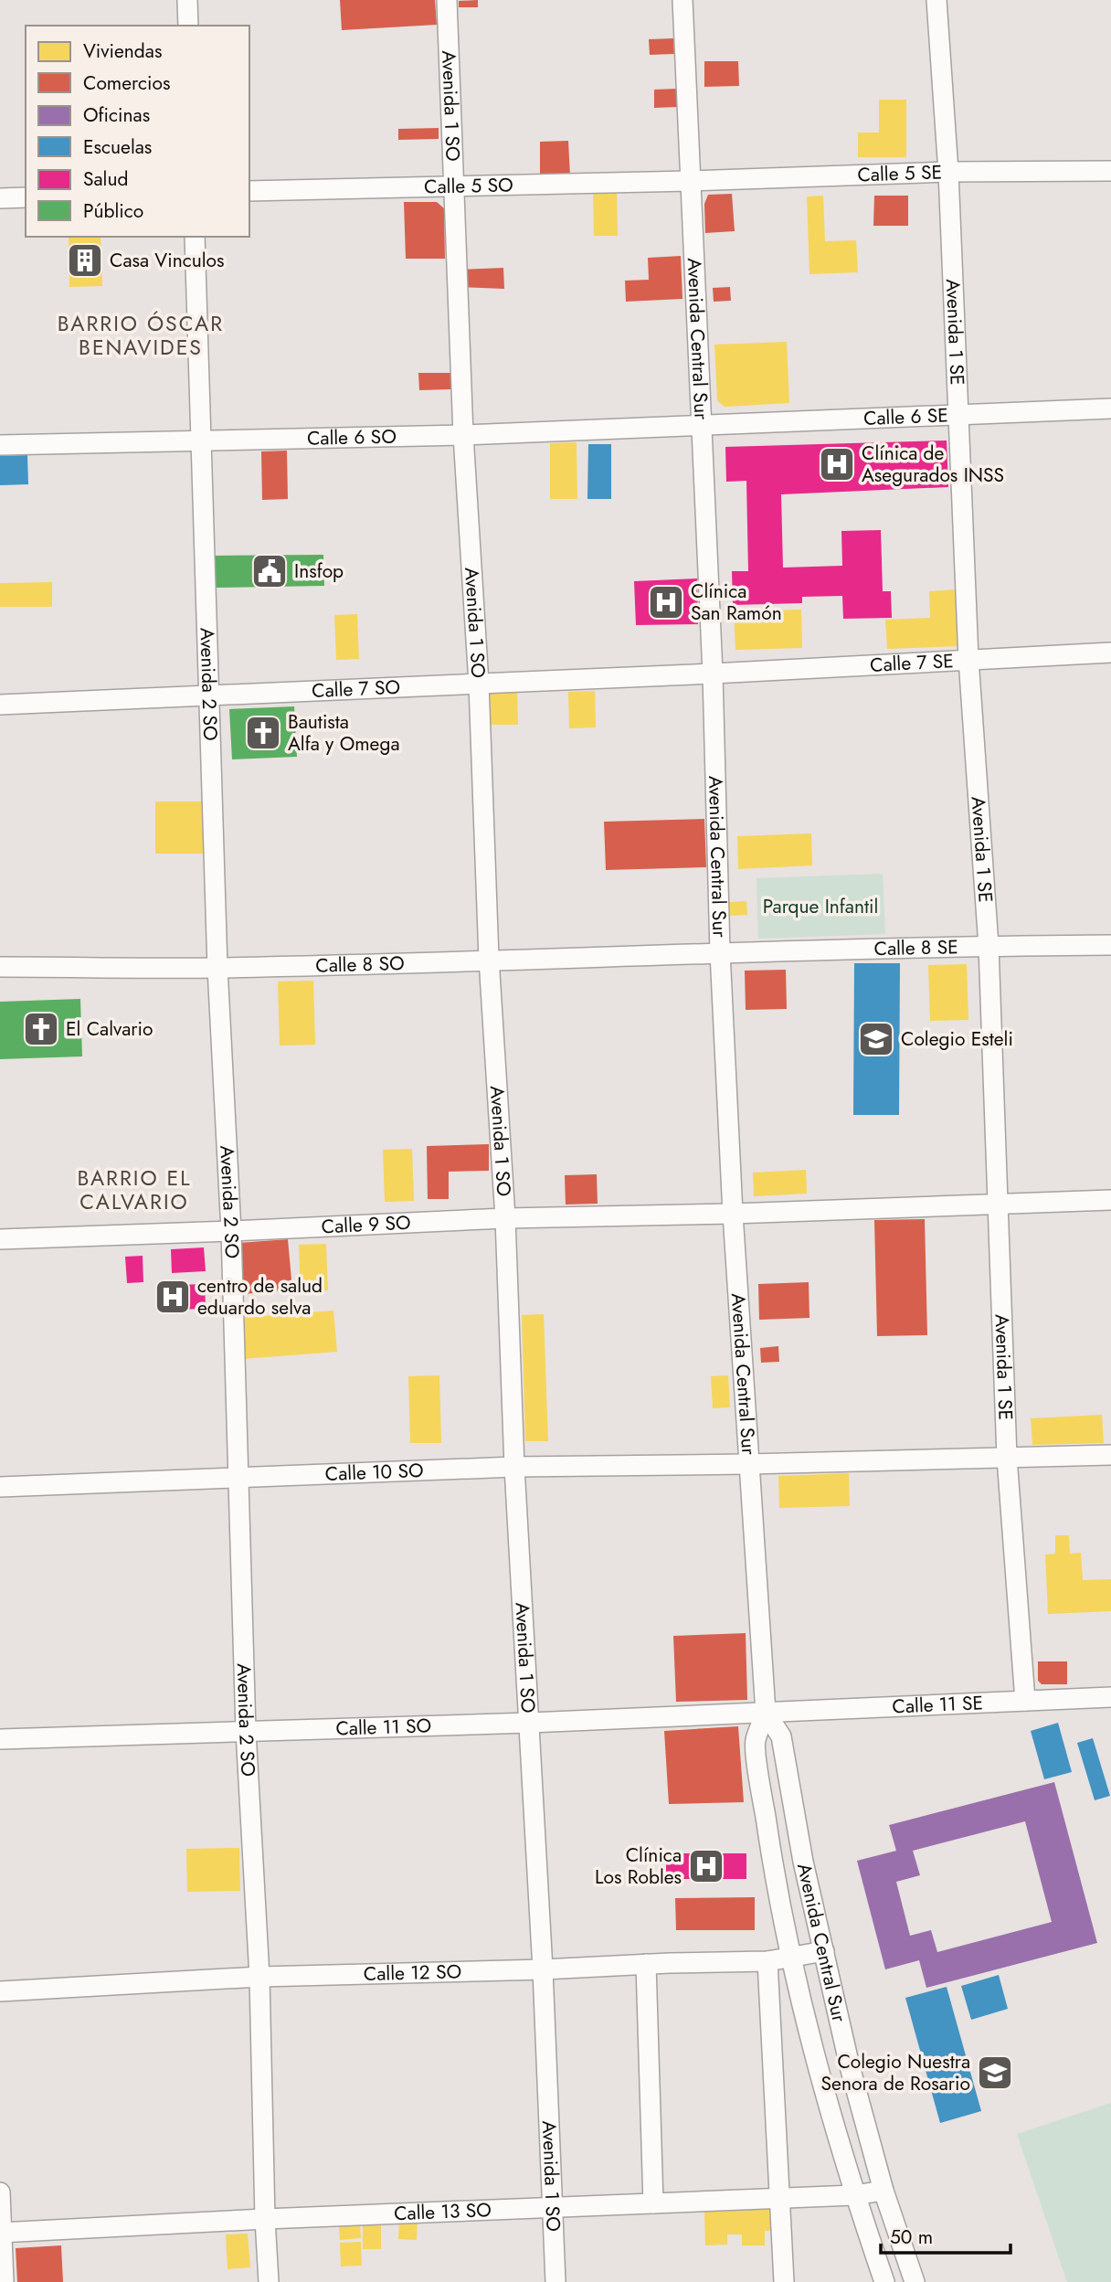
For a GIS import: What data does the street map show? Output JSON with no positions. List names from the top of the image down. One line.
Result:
{"streets":{"street":["Avenida 1 SO","Calle 5 SE","Calle 5 SO","Avenida 1 SE","Avenida Central Sur","Calle 6 SE","Calle 6 SO","Calle 7 SE","Avenida 2 SO","Calle 7 SO","Calle 8 SE","Calle 8 SO","Calle 9 SO","Calle 10 SO","Calle 11 SE","Calle 11 SO","Calle 12 SO","Calle 13 SO"]},"crossings":[["Avenida 1 SO","Calle 5 SO"],["Avenida 1 SO","Calle 6 SO"],["Avenida 1 SO","Calle 7 SO"],["Avenida 1 SO","Calle 8 SO"],["Avenida 1 SO","Calle 9 SO"],["Avenida 1 SO","Calle 10 SO"],["Avenida 1 SO","Calle 11 SO"],["Avenida 1 SO","Calle 12 SO"],["Avenida 1 SO","Calle 13 SO"],["Calle 5 SE","Calle 5 SO"],["Calle 5 SE","Avenida 1 SE"],["Calle 5 SE","Avenida Central Sur"],["Calle 5 SO","Avenida Central Sur"],["Avenida 1 SE","Calle 6 SE"],["Avenida 1 SE","Calle 7 SE"],["Avenida 1 SE","Calle 8 SE"],["Avenida 1 SE","Calle 9 SO"],["Avenida 1 SE","Calle 10 SO"],["Avenida 1 SE","Calle 11 SE"],["Avenida Central Sur","Calle 6 SE"],["Avenida Central Sur","Calle 6 SO"],["Avenida Central Sur","Calle 7 SE"],["Avenida Central Sur","Calle 7 SO"],["Avenida Central Sur","Calle 8 SE"],["Avenida Central Sur","Calle 8 SO"],["Avenida Central Sur","Calle 9 SO"],["Avenida Central Sur","Calle 10 SO"],["Avenida Central Sur","Calle 11 SE"],["Avenida Central Sur","Calle 11 SO"],["Avenida Central Sur","Calle 12 SO"],["Avenida Central Sur","Calle 13 SO"],["Calle 6 SE","Calle 6 SO"],["Calle 6 SO","Avenida 2 SO"],["Calle 7 SE","Calle 7 SO"],["Avenida 2 SO","Calle 7 SO"],["Avenida 2 SO","Calle 8 SO"],["Avenida 2 SO","Calle 9 SO"],["Avenida 2 SO","Calle 10 SO"],["Avenida 2 SO","Calle 11 SO"],["Avenida 2 SO","Calle 12 SO"],["Avenida 2 SO","Calle 13 SO"],["Calle 8 SE","Calle 8 SO"],["Calle 11 SE","Calle 11 SO"]],"districts":["BARRIO ÓSCAR BENAVIDES","BARRIO EL CALVARIO"],"parks":["Parque Infantil"],"places":{"building":["Casa Vinculos"],"hospital":["Clínica de Asegurados INSS","Clínica San Ramón","centro de salud eduardo selva","Clínica Los Robles"],"public building":["Insfop"],"church":["Bautista Alfa y Omega","El Calvario"],"school or university":["Colegio Esteli","Colegio Nuestra Senora de Rosario"]},"legend":["Viviendas","Comercios","Oficinas","Escuelas","Salud","Público"],"scale_bar":"50 m"}
